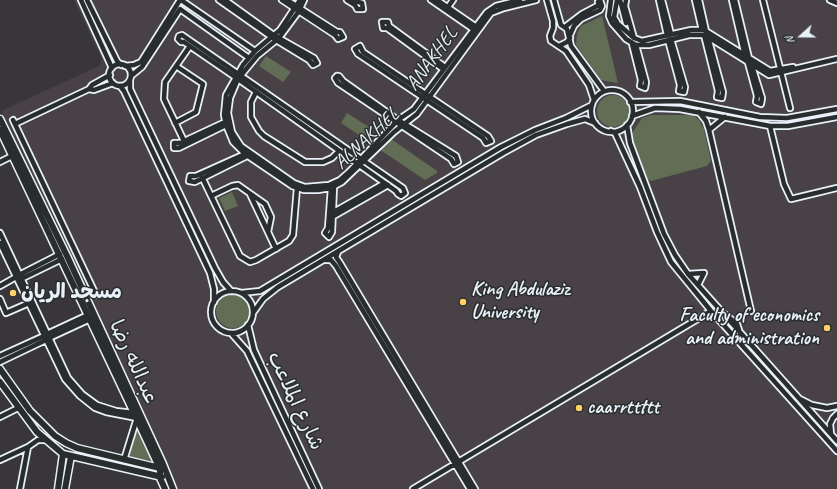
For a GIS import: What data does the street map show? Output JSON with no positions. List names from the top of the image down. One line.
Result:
{"streets":{"street":["ANAKHEL","ALNAKHEL","عبدالله رضا","شارع الملاعب"]},"crossings":[["ANAKHEL","ALNAKHEL"]],"places":["مسجد الريان","King Abdulaziz University","Faculty of economics and administration","caarrttttt"],"north":"left"}
